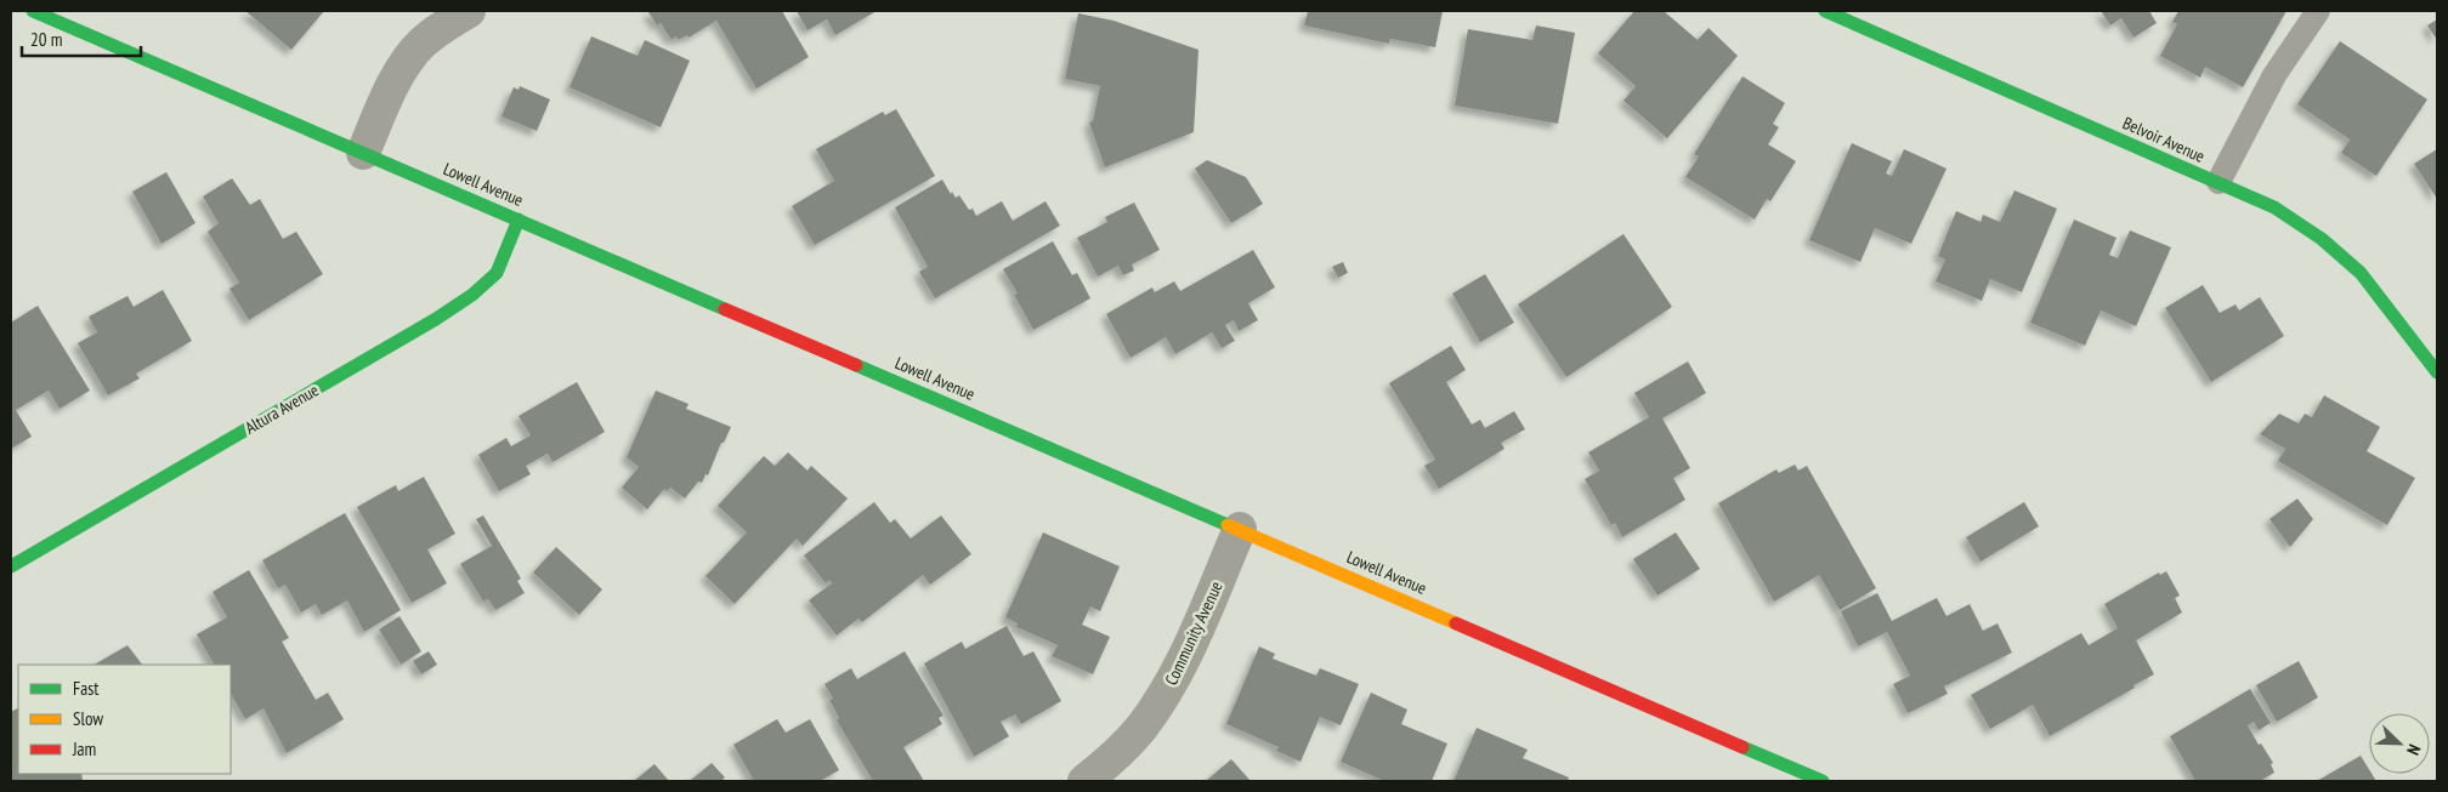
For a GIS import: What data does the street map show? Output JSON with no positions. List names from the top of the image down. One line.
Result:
{"streets":{"main road":["Belvoir Avenue","Lowell Avenue","Altura Avenue"],"street":["Community Avenue"]},"crossings":[["Lowell Avenue","Altura Avenue"],["Lowell Avenue","Community Avenue"]],"legend":["Fast","Slow","Jam"],"scale_bar":"20 m","north":"bottom right"}
